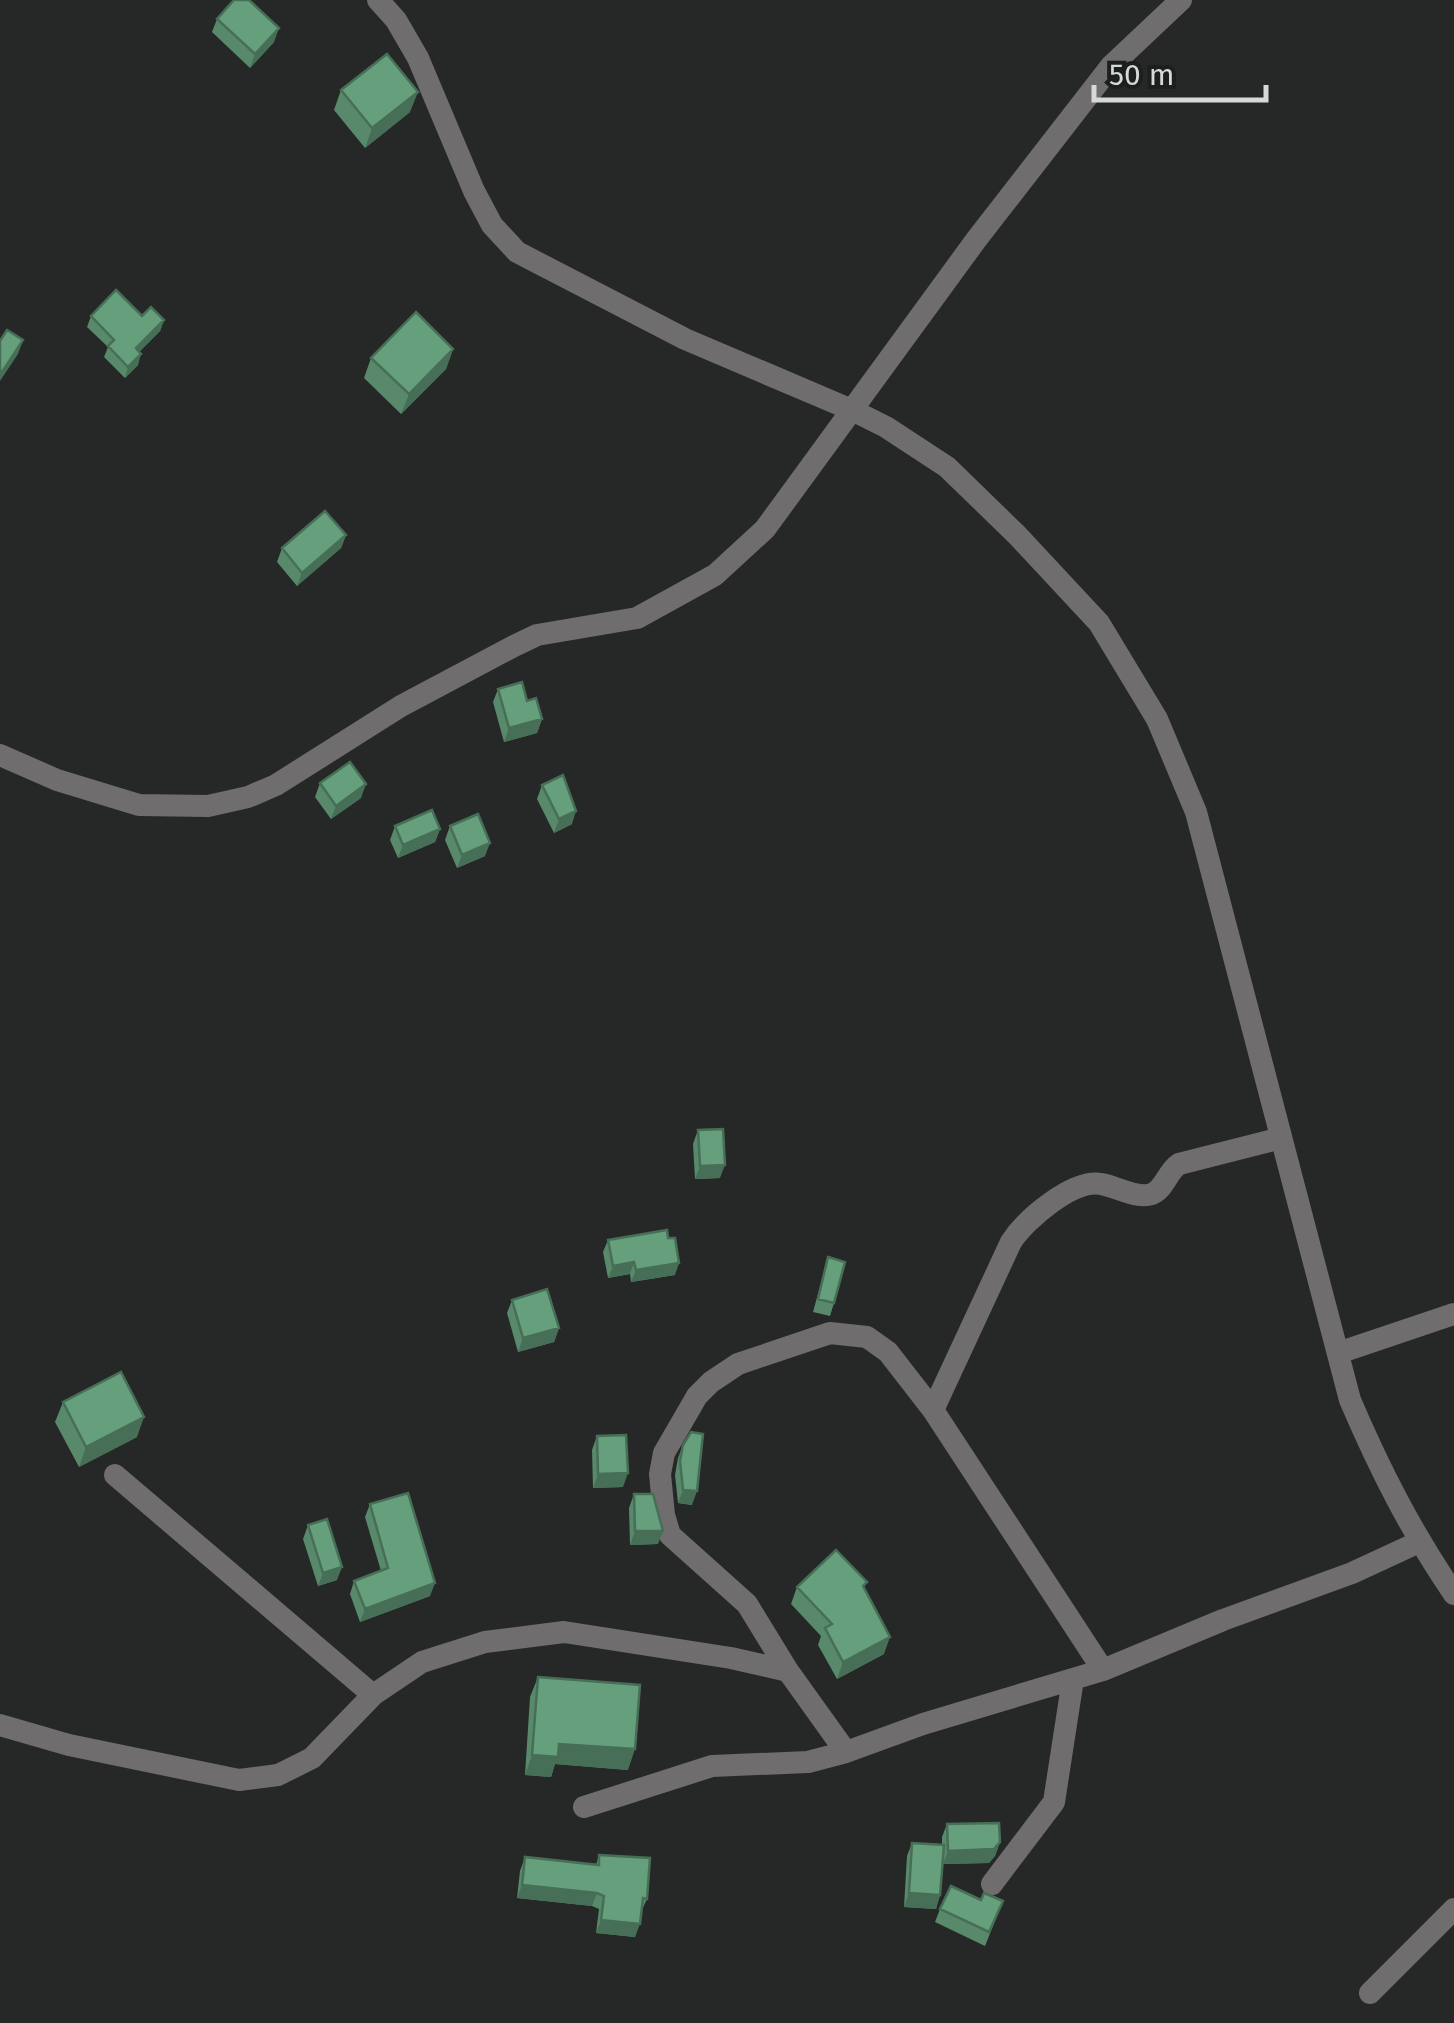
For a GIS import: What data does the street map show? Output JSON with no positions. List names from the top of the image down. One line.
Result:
{"scale_bar":"50 m"}
